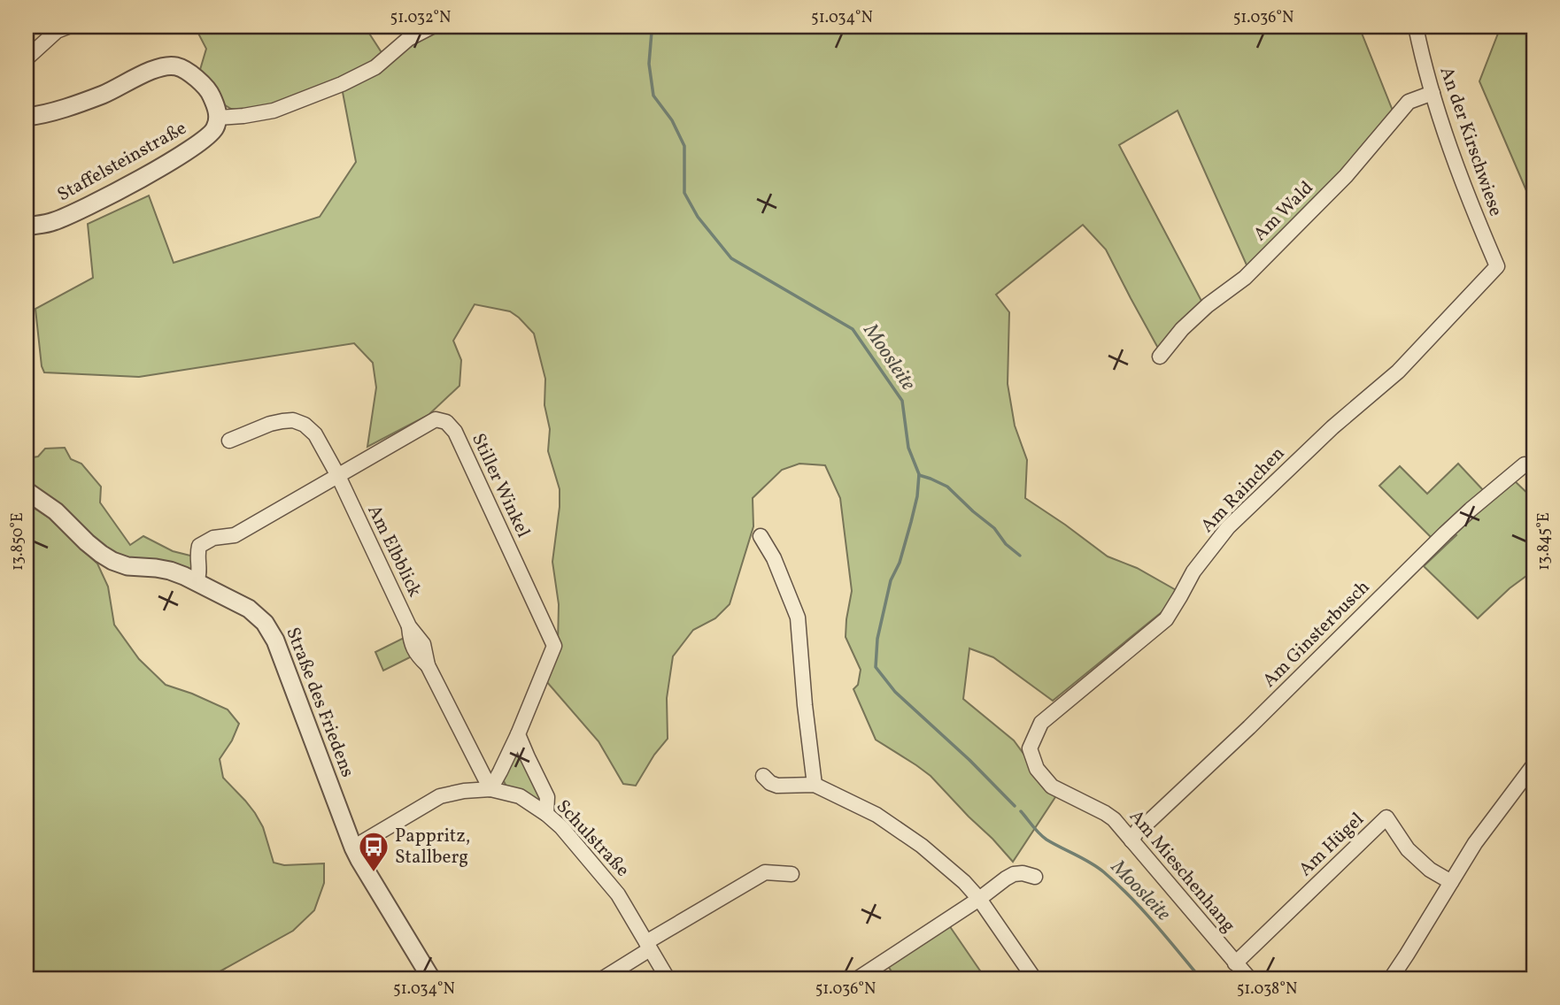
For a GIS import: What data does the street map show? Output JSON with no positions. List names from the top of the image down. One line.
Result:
{"streets":{"street":["An der Kirschwiese","Staffelsteinstraße","Am Wald","Stiller Winkel","Am Rainchen","Am Elbblick","Am Ginsterbusch","Straße des Friedens","Schulstraße","Am Hügel","Am Mieschenhang"]},"crossings":[["An der Kirschwiese","Am Wald"],["An der Kirschwiese","Am Rainchen"],["Stiller Winkel","Am Elbblick"],["Am Rainchen","Am Mieschenhang"],["Am Elbblick","Schulstraße"],["Am Ginsterbusch","Am Mieschenhang"],["Straße des Friedens","Schulstraße"],["Am Hügel","Am Mieschenhang"]],"water":["Moosleite"],"places":{"bus stop":["Pappritz, Stallberg"]},"coordinates":["51.032°N","51.034°N","51.036°N","13.845°E","13.850°E","51.038°N"]}
